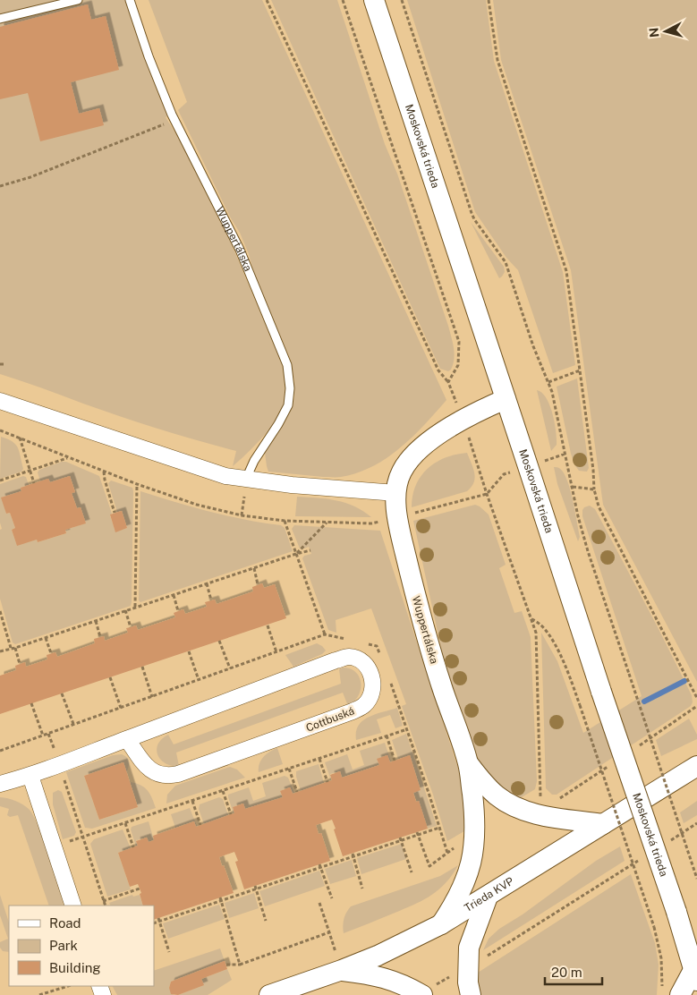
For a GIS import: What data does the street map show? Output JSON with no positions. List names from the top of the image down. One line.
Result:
{"streets":{"street":["Moskovská trieda","Wuppertálska","Cottbuská","Trieda KVP"]},"crossings":[["Moskovská trieda","Wuppertálska"]],"legend":["Road","Park","Building"],"scale_bar":"20 m","north":"left"}
